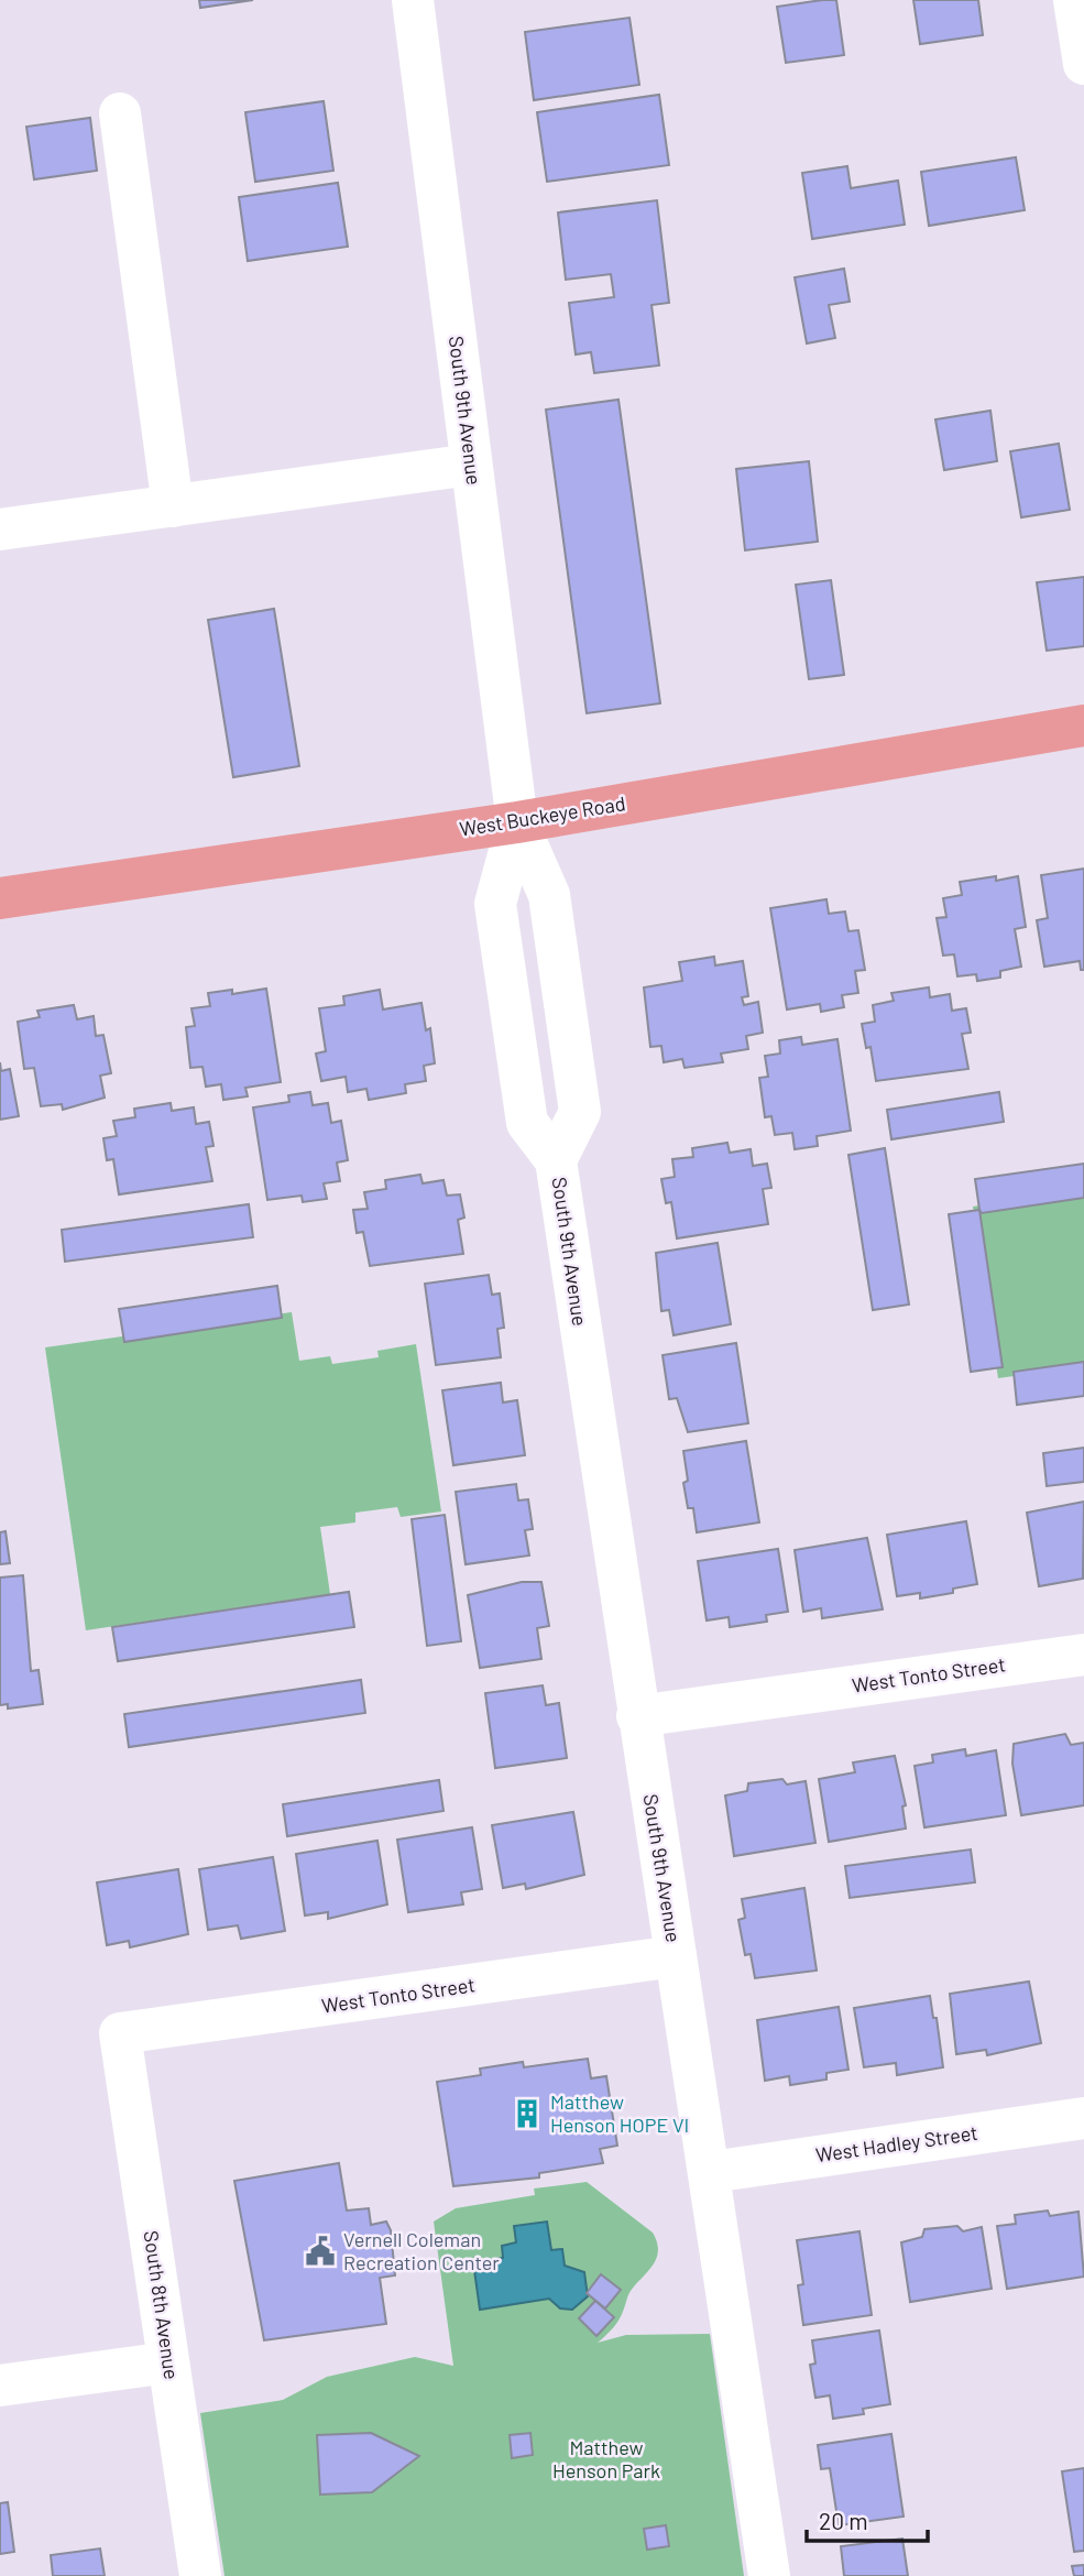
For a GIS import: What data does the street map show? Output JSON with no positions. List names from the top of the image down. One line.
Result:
{"streets":{"main road":["West Buckeye Road"],"street":["South 9th Avenue","West Tonto Street","West Hadley Street","South 8th Avenue"]},"crossings":[["South 9th Avenue","West Buckeye Road"],["South 9th Avenue","West Tonto Street"],["South 9th Avenue","West Hadley Street"],["West Tonto Street","South 8th Avenue"]],"parks":["Matthew Henson Park"],"places":{"building":["Matthew Henson HOPE VI"],"public building":["Vernell Coleman Recreation Center"]},"scale_bar":"20 m"}
